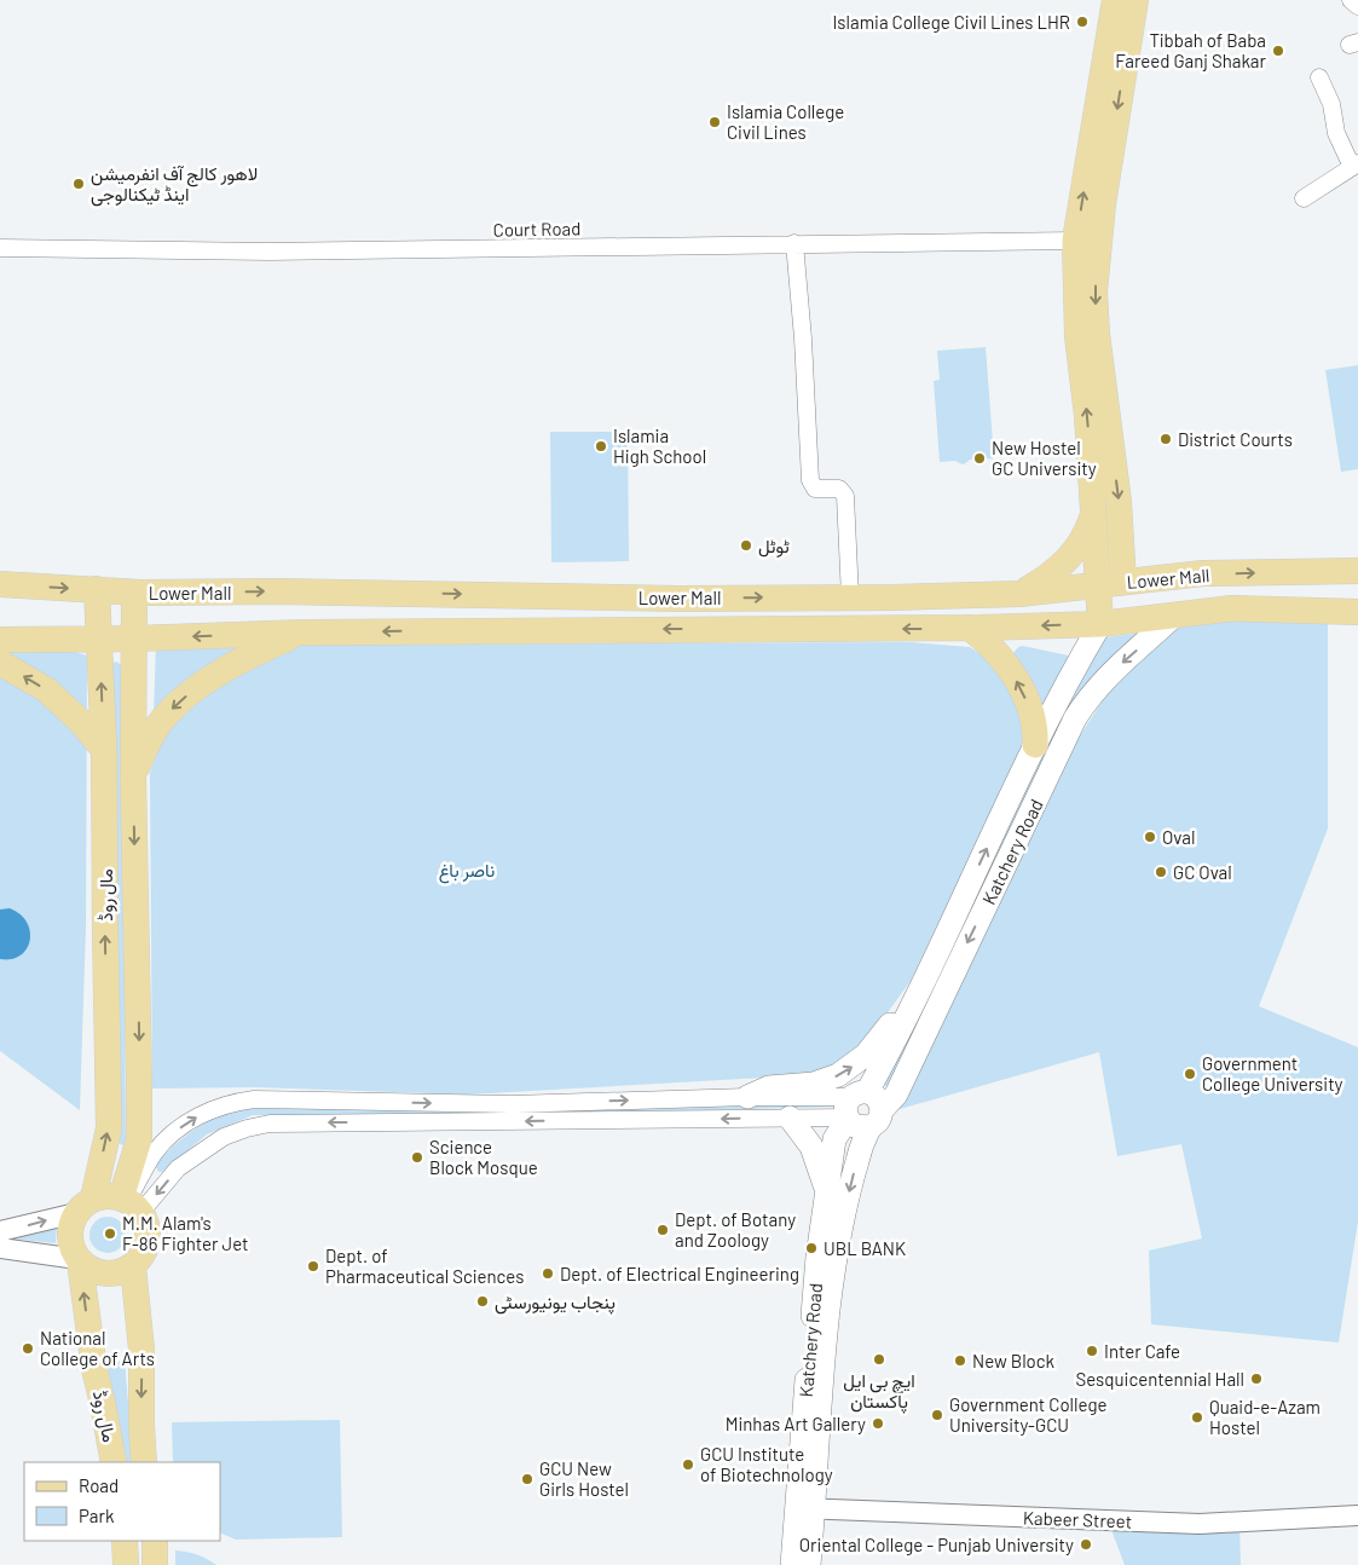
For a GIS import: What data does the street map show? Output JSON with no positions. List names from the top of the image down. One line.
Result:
{"streets":{"main road":["Lower Mall","Katchery Road","مال روڈ"],"street":["Court Road","Kabeer Street"]},"crossings":[["Lower Mall","Katchery Road"],["Lower Mall","مال روڈ"],["Katchery Road","Kabeer Street"]],"parks":["ناصر باغ"],"places":["Islamia College Civil Lines LHR","Tibbah of Baba Fareed Ganj Shakar","Islamia College Civil Lines","لاھور کالج آف انفرمیشن اینڈ ٹیکنالوجی","District Courts","Islamia High School","New Hostel GC University","ٹوٹل","Oval","GC Oval","Government College University","Science Block Mosque","Dept. of Botany and Zoology","M.M. Alam's F-86 Fighter Jet","UBL BANK","Dept. of Pharmaceutical Sciences","Dept. of Electrical Engineering","پنجاب یونیورسٹی","National College of Arts","Inter Cafe","ایچ بی ایل پاکستان","New Block","Sesquicentennial Hall","Government College University-GCU","Quaid-e-Azam Hostel","Minhas Art Gallery","GCU Institute of Biotechnology","GCU New Girls Hostel","Oriental College - Punjab University"],"legend":["Road","Park"]}
